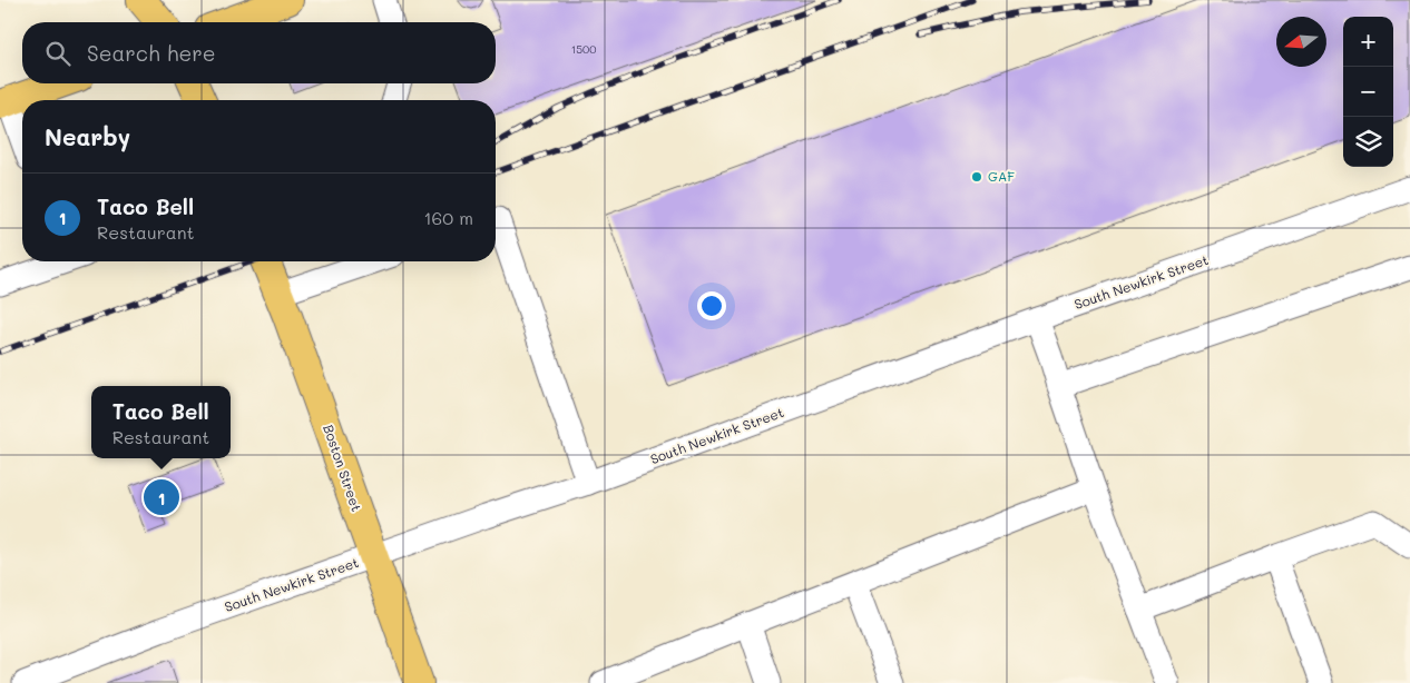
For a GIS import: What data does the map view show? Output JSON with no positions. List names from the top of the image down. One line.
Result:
{"streets":{"main road":["Boston Street"],"street":["South Newkirk Street"]},"crossings":[["South Newkirk Street","Boston Street"]],"places":["GAF"],"house_numbers":["1500"],"north":"left","page":{"map_buttons":["+","−"],"search":"Search here","heading":"Nearby","list":[{"mark":"1","name":"Taco Bell","note":"Restaurant","value":"160 m"}],"popup":["Taco Bell","Restaurant"],"pins":"1"}}
